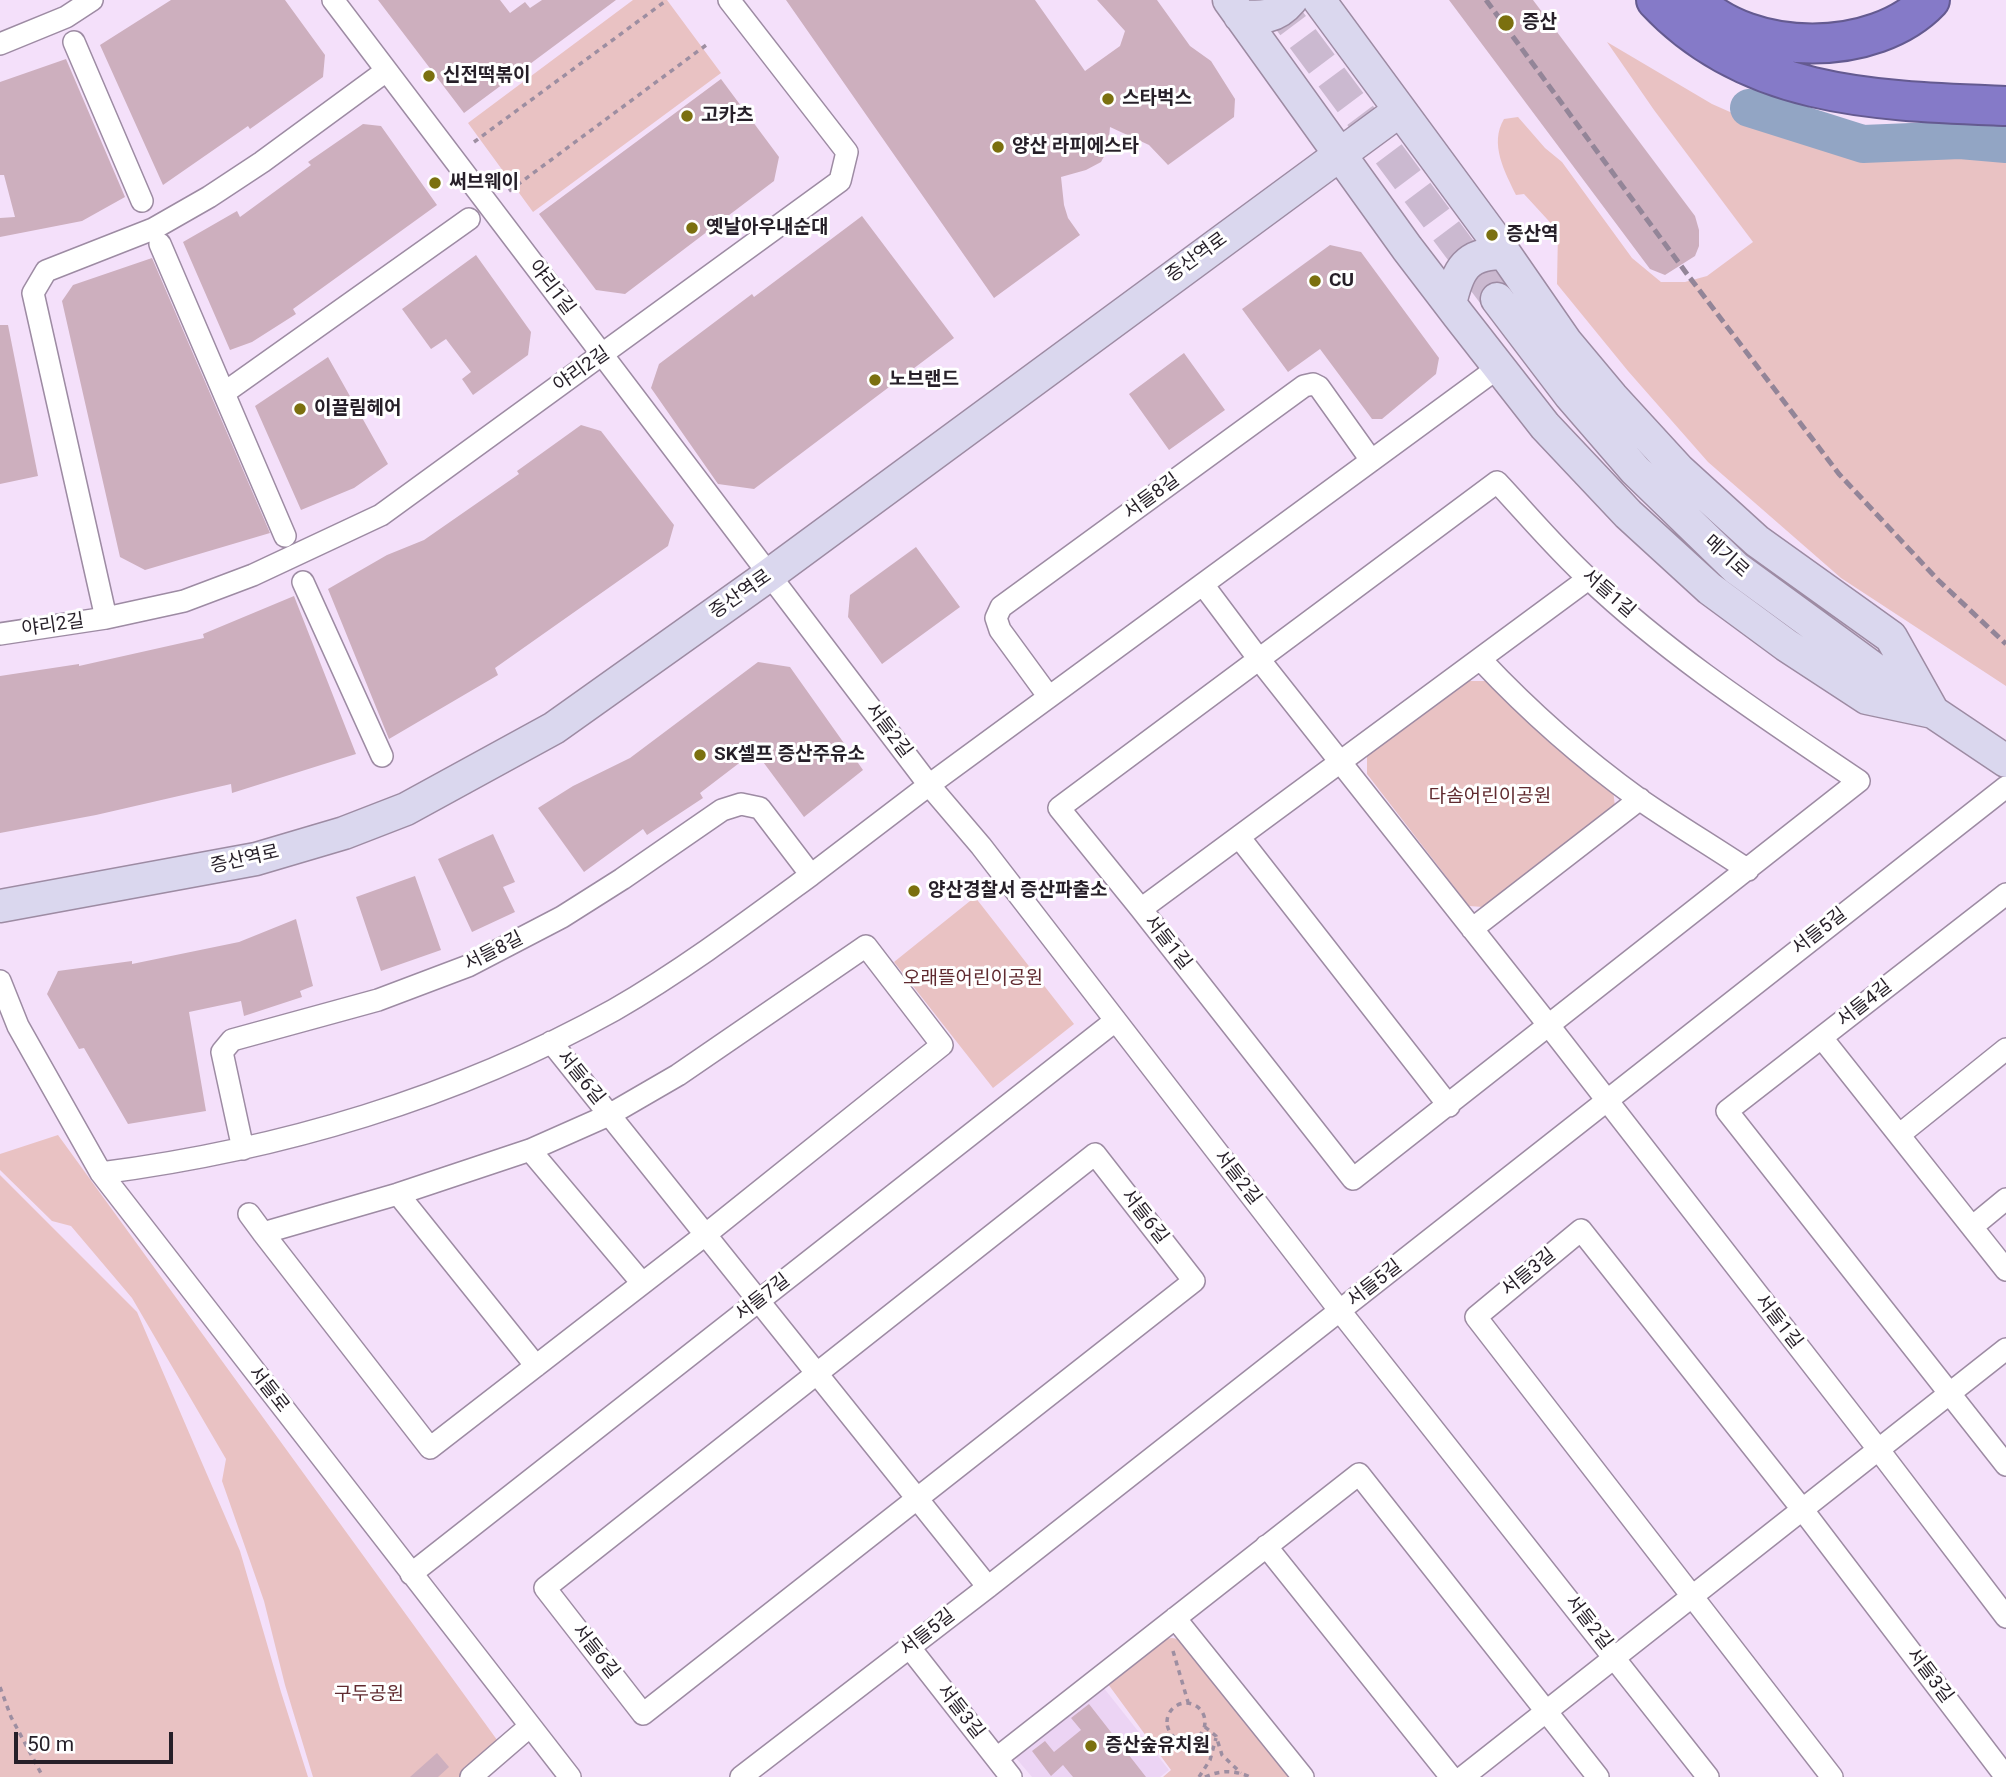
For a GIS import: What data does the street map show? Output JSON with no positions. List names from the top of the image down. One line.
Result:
{"streets":{"street":["증산역로","야리1길","야리2길","서들8길","메기로","서들1길","서들2길","서들5길","서들4길","서들6길","서들3길","서들7길","서들로"]},"crossings":[["증산역로","야리1길"],["증산역로","서들2길"],["야리1길","야리2길"],["야리1길","서들2길"],["서들1길","서들5길"],["서들2길","서들5길"],["서들2길","서들7길"],["서들5길","서들6길"],["서들5길","서들3길"],["서들6길","서들7길"],["서들7길","서들로"]],"parks":["다솜어린이공원","오래뜰어린이공원","구두공원"],"places":["증산","신전떡볶이","스타벅스","고카츠","양산 라피에스타","써브웨이","옛날아우내순대","증산역","CU","노브랜드","이끌림헤어","SK셀프 증산주유소","양산경찰서 증산파출소","증산숲유치원"],"scale_bar":"50 m"}
